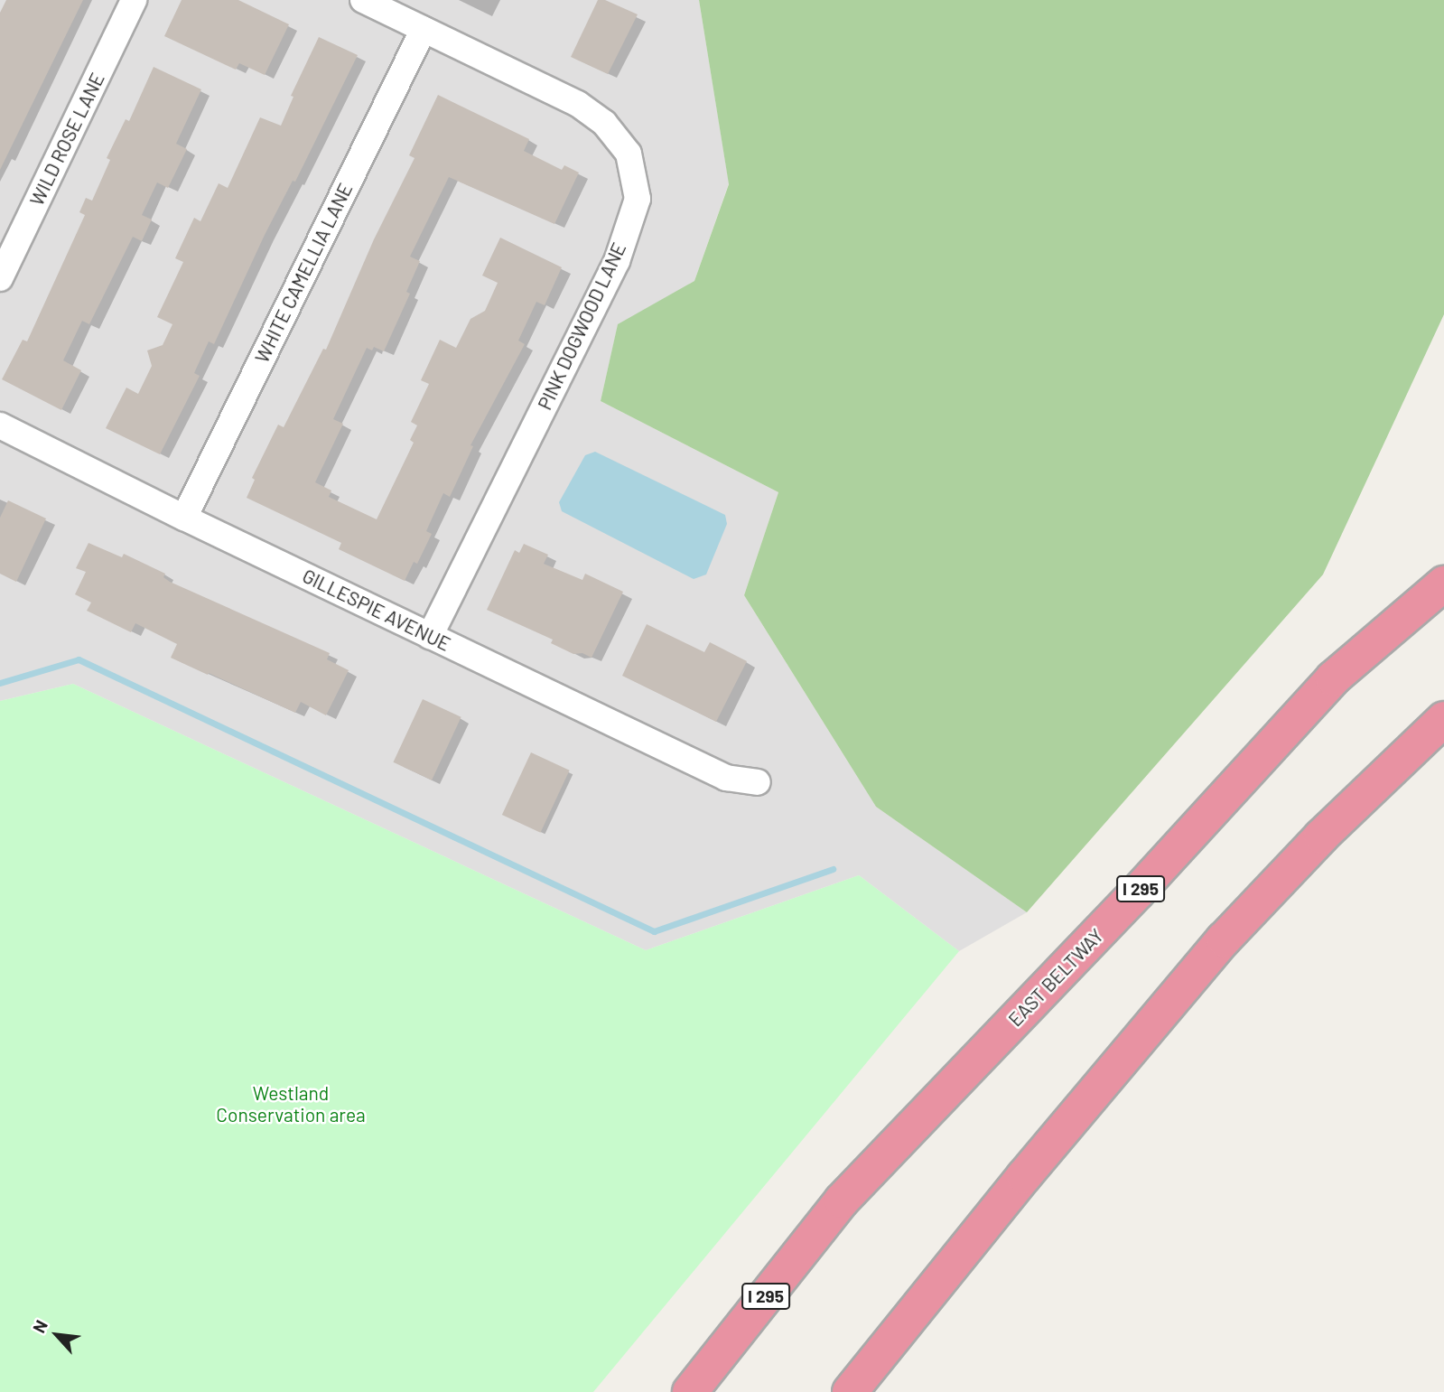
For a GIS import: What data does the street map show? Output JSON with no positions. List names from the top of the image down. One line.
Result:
{"streets":{"highway":["I 295","EAST BELTWAY"],"street":["WILD ROSE LANE","WHITE CAMELLIA LANE","PINK DOGWOOD LANE","GILLESPIE AVENUE"]},"crossings":[["WHITE CAMELLIA LANE","PINK DOGWOOD LANE"],["WHITE CAMELLIA LANE","GILLESPIE AVENUE"],["PINK DOGWOOD LANE","GILLESPIE AVENUE"]],"parks":["Westland Conservation area"],"north":"top left"}
